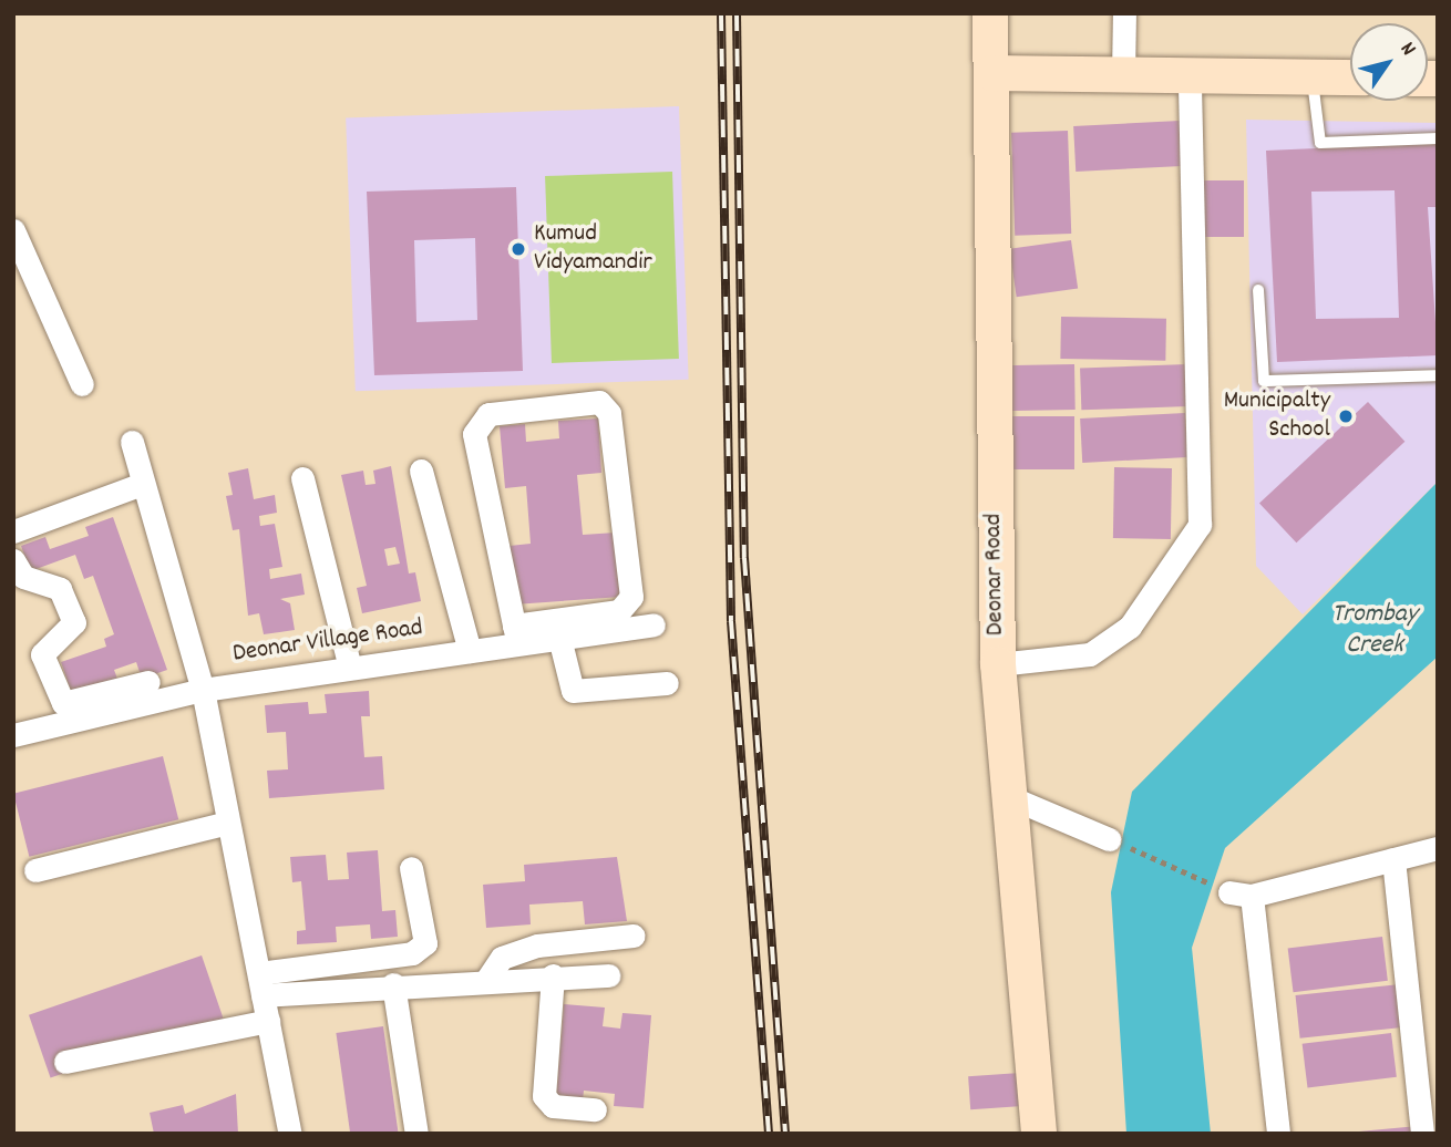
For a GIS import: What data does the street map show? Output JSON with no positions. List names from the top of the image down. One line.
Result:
{"streets":{"street":["Deonar Road","Deonar Village Road"]},"water":["Trombay Creek"],"places":["Kumud Vidyamandir","Municipalty School"],"north":"top right"}
